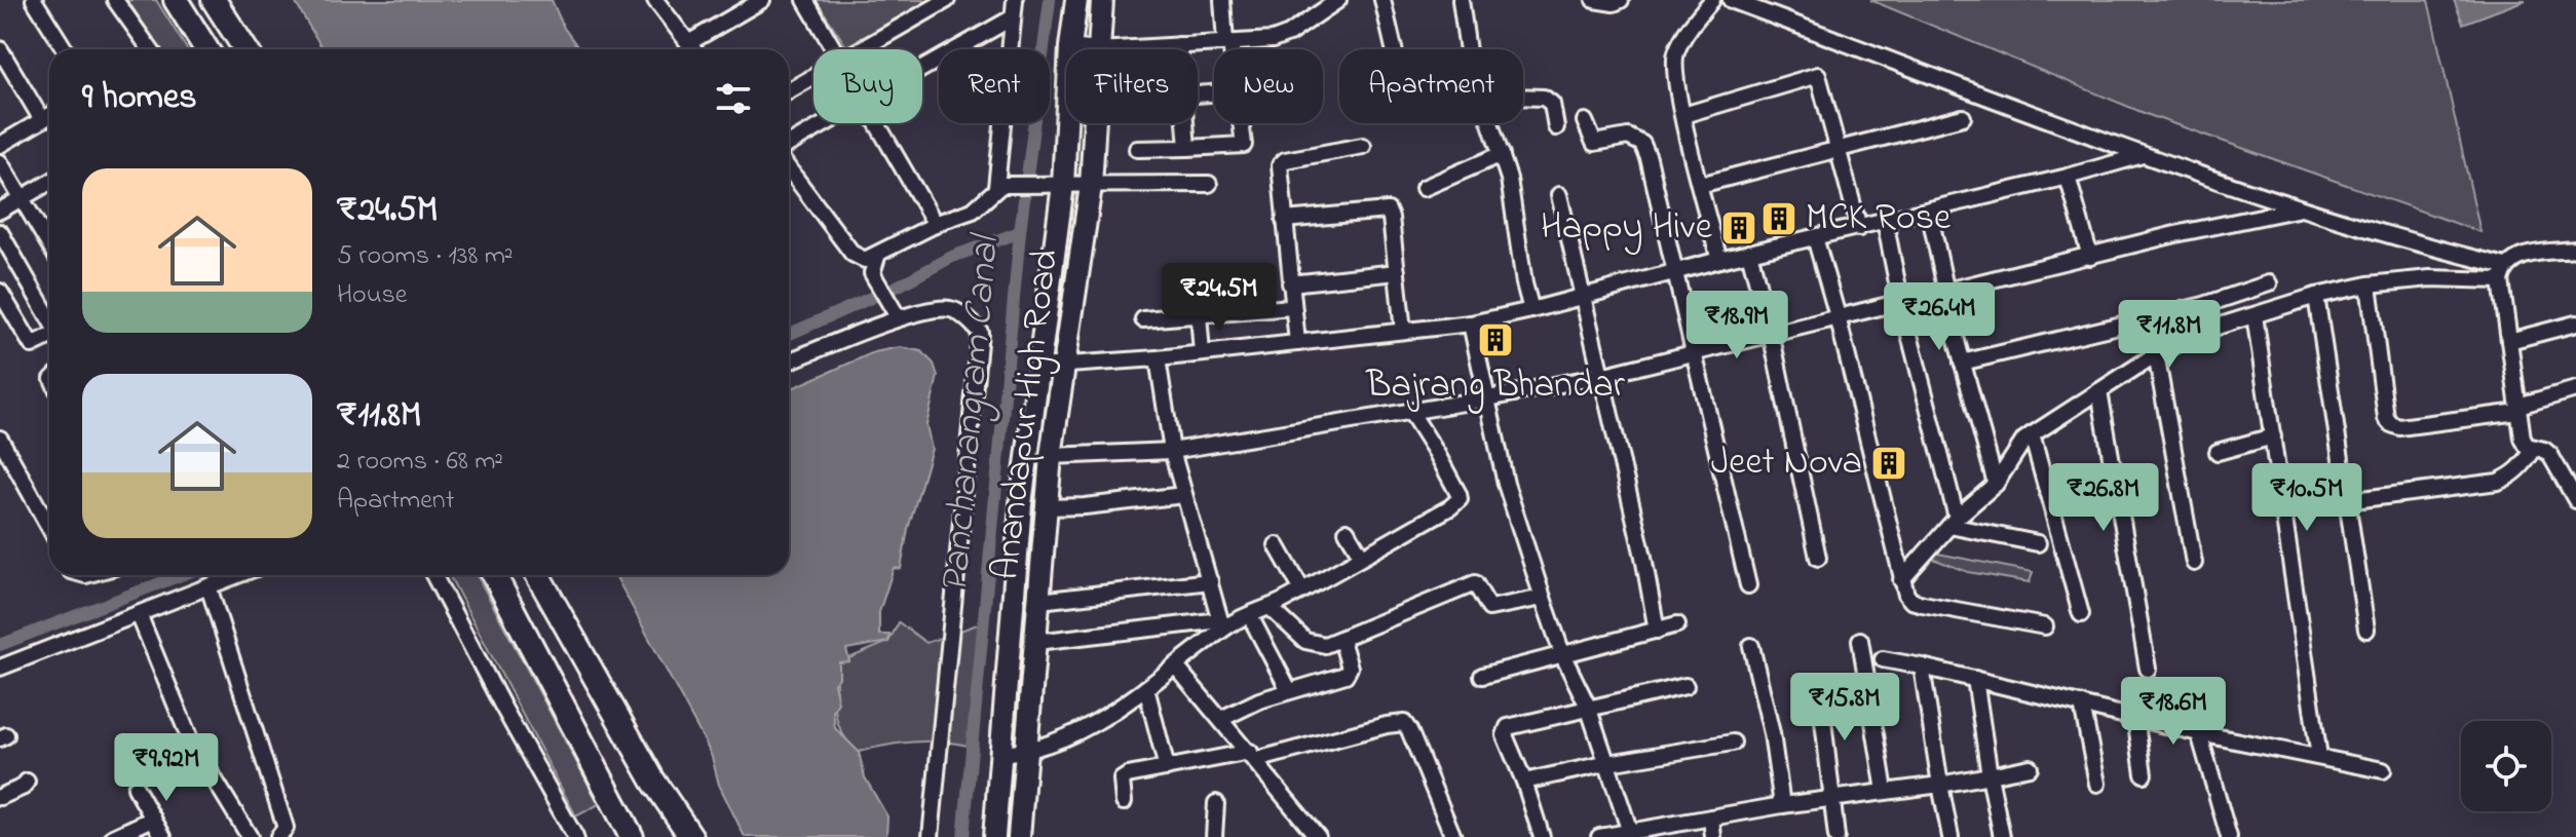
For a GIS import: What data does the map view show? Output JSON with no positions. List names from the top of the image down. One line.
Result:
{"streets":{"main road":["Anandapur High Road"]},"water":["Panchanangram Canal"],"places":{"building":["MCK Rose","Happy Hive","Bajrang Bhandar","Jeet Nova"]},"page":{"chip":["Buy","Rent","Filters","New","Apartment"],"heading":"9 homes","list":[{"name":"₹24.5M","note":"5 rooms · 138 m² · House"},{"name":"₹11.8M","note":"2 rooms · 68 m² · Apartment"}],"price":["₹24.5M","₹26.4M","₹18.9M","₹11.8M","₹26.8M","₹10.5M","₹15.8M","₹18.6M","₹9.92M"]}}
